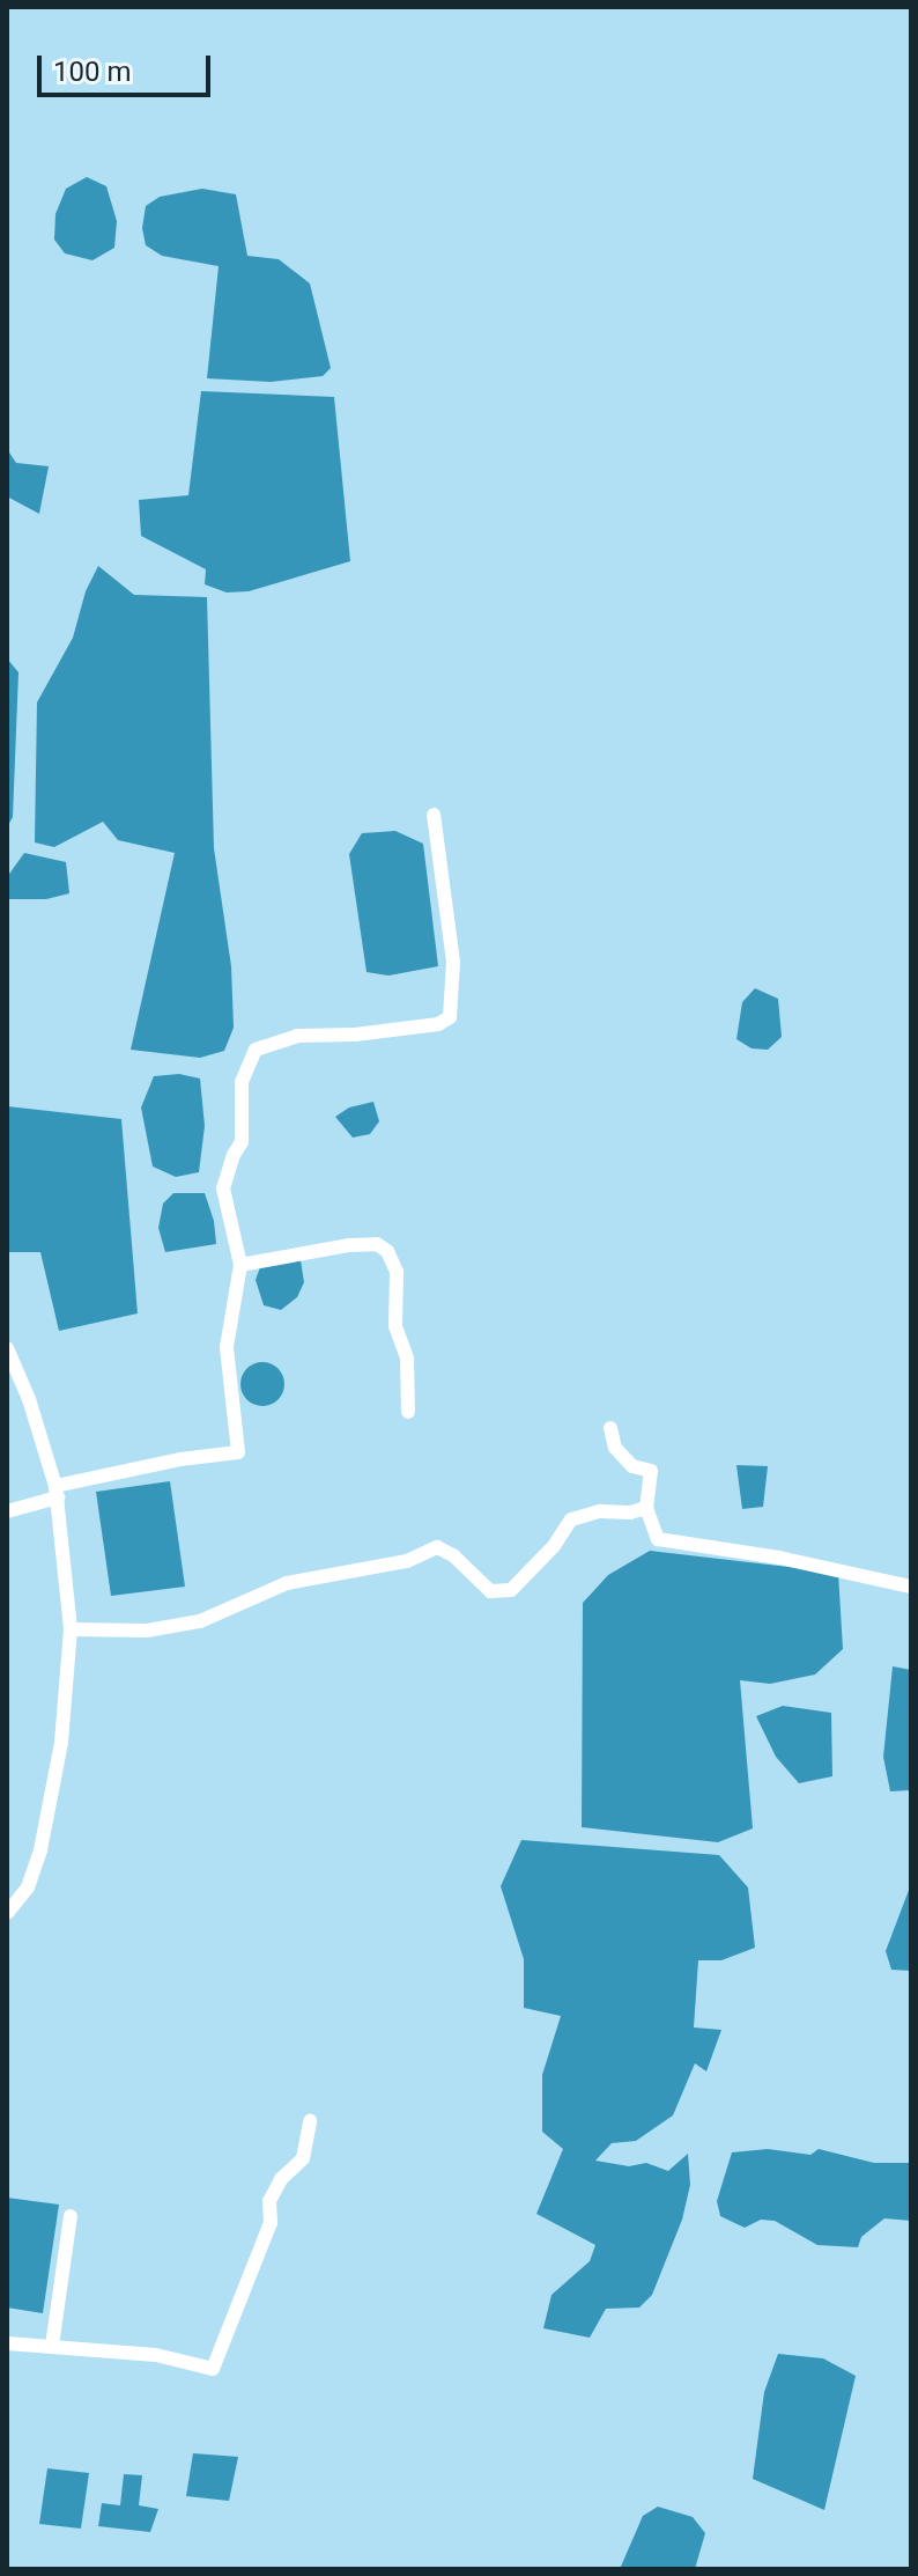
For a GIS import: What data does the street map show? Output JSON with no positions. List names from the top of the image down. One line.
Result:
{"scale_bar":"100 m"}
